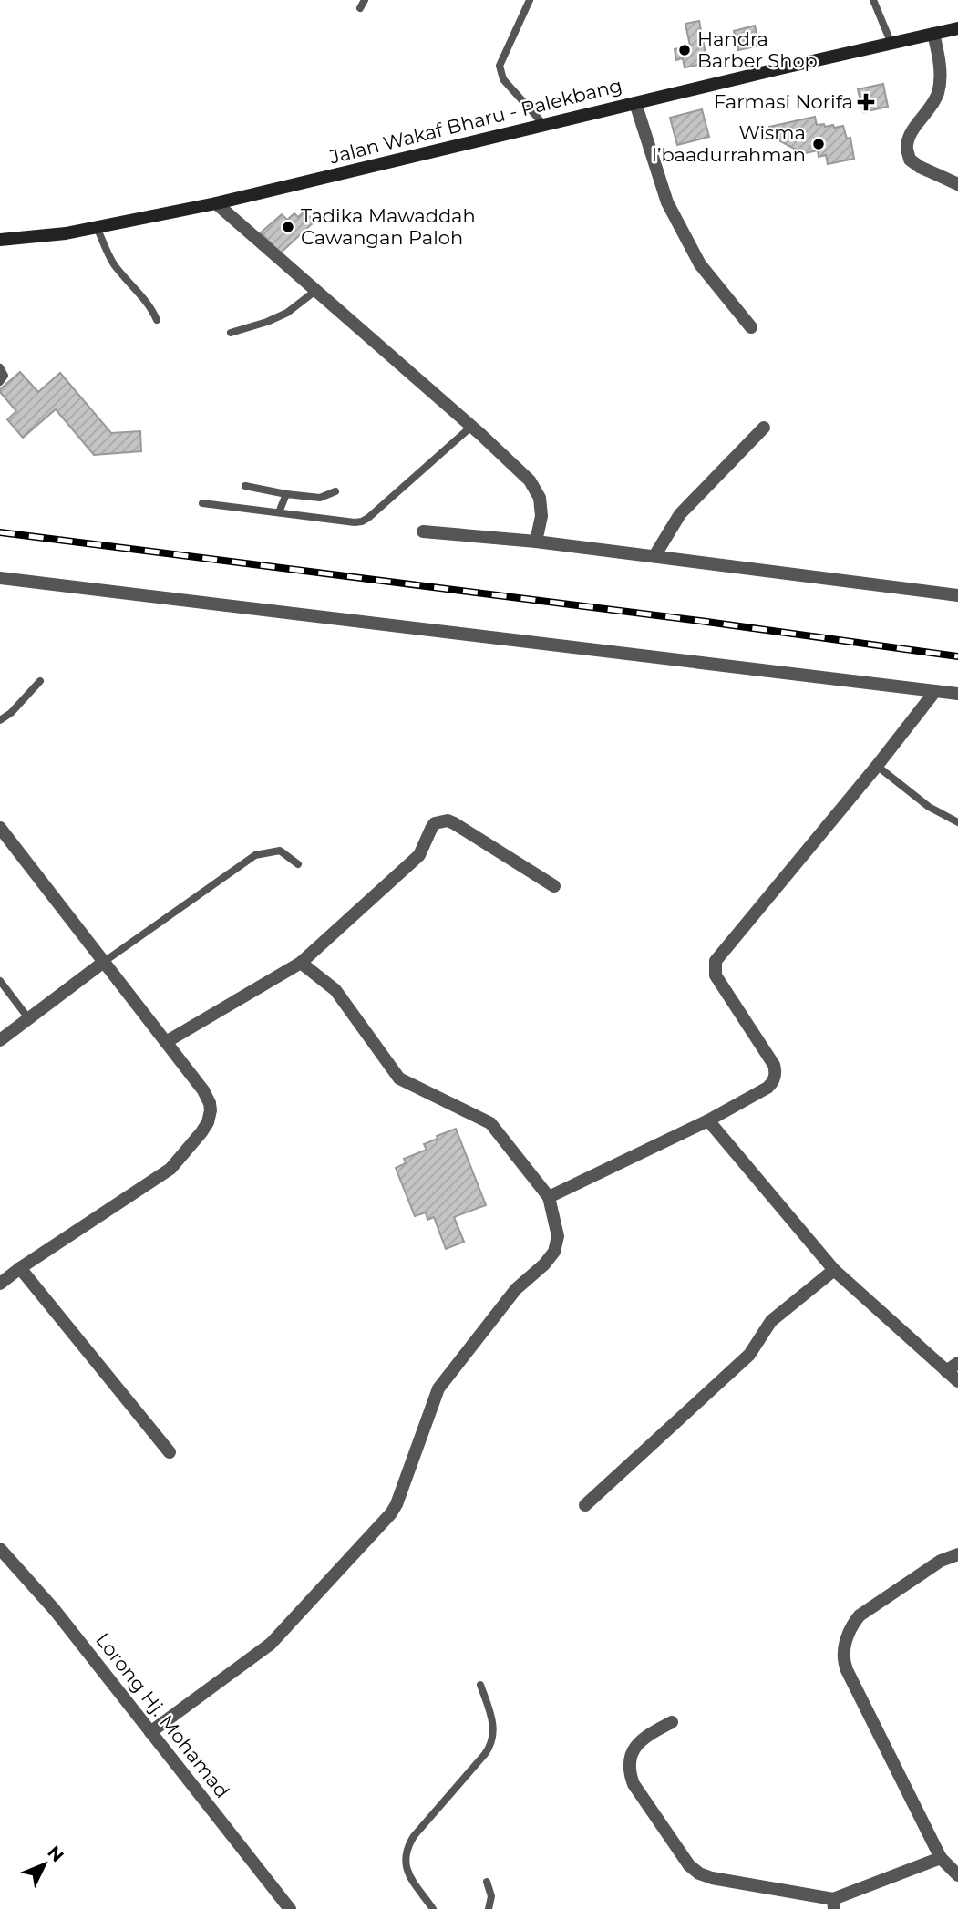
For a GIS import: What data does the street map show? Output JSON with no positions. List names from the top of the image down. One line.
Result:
{"streets":{"main road":["Jalan Wakaf Bharu - Palekbang"],"street":["Lorong Hj. Mohamad"]},"places":{"other":["Handra Barber Shop","Wisma I’baadurrahman","Tadika Mawaddah Cawangan Paloh"],"health":["Farmasi Norifa"]},"north":"top right"}
